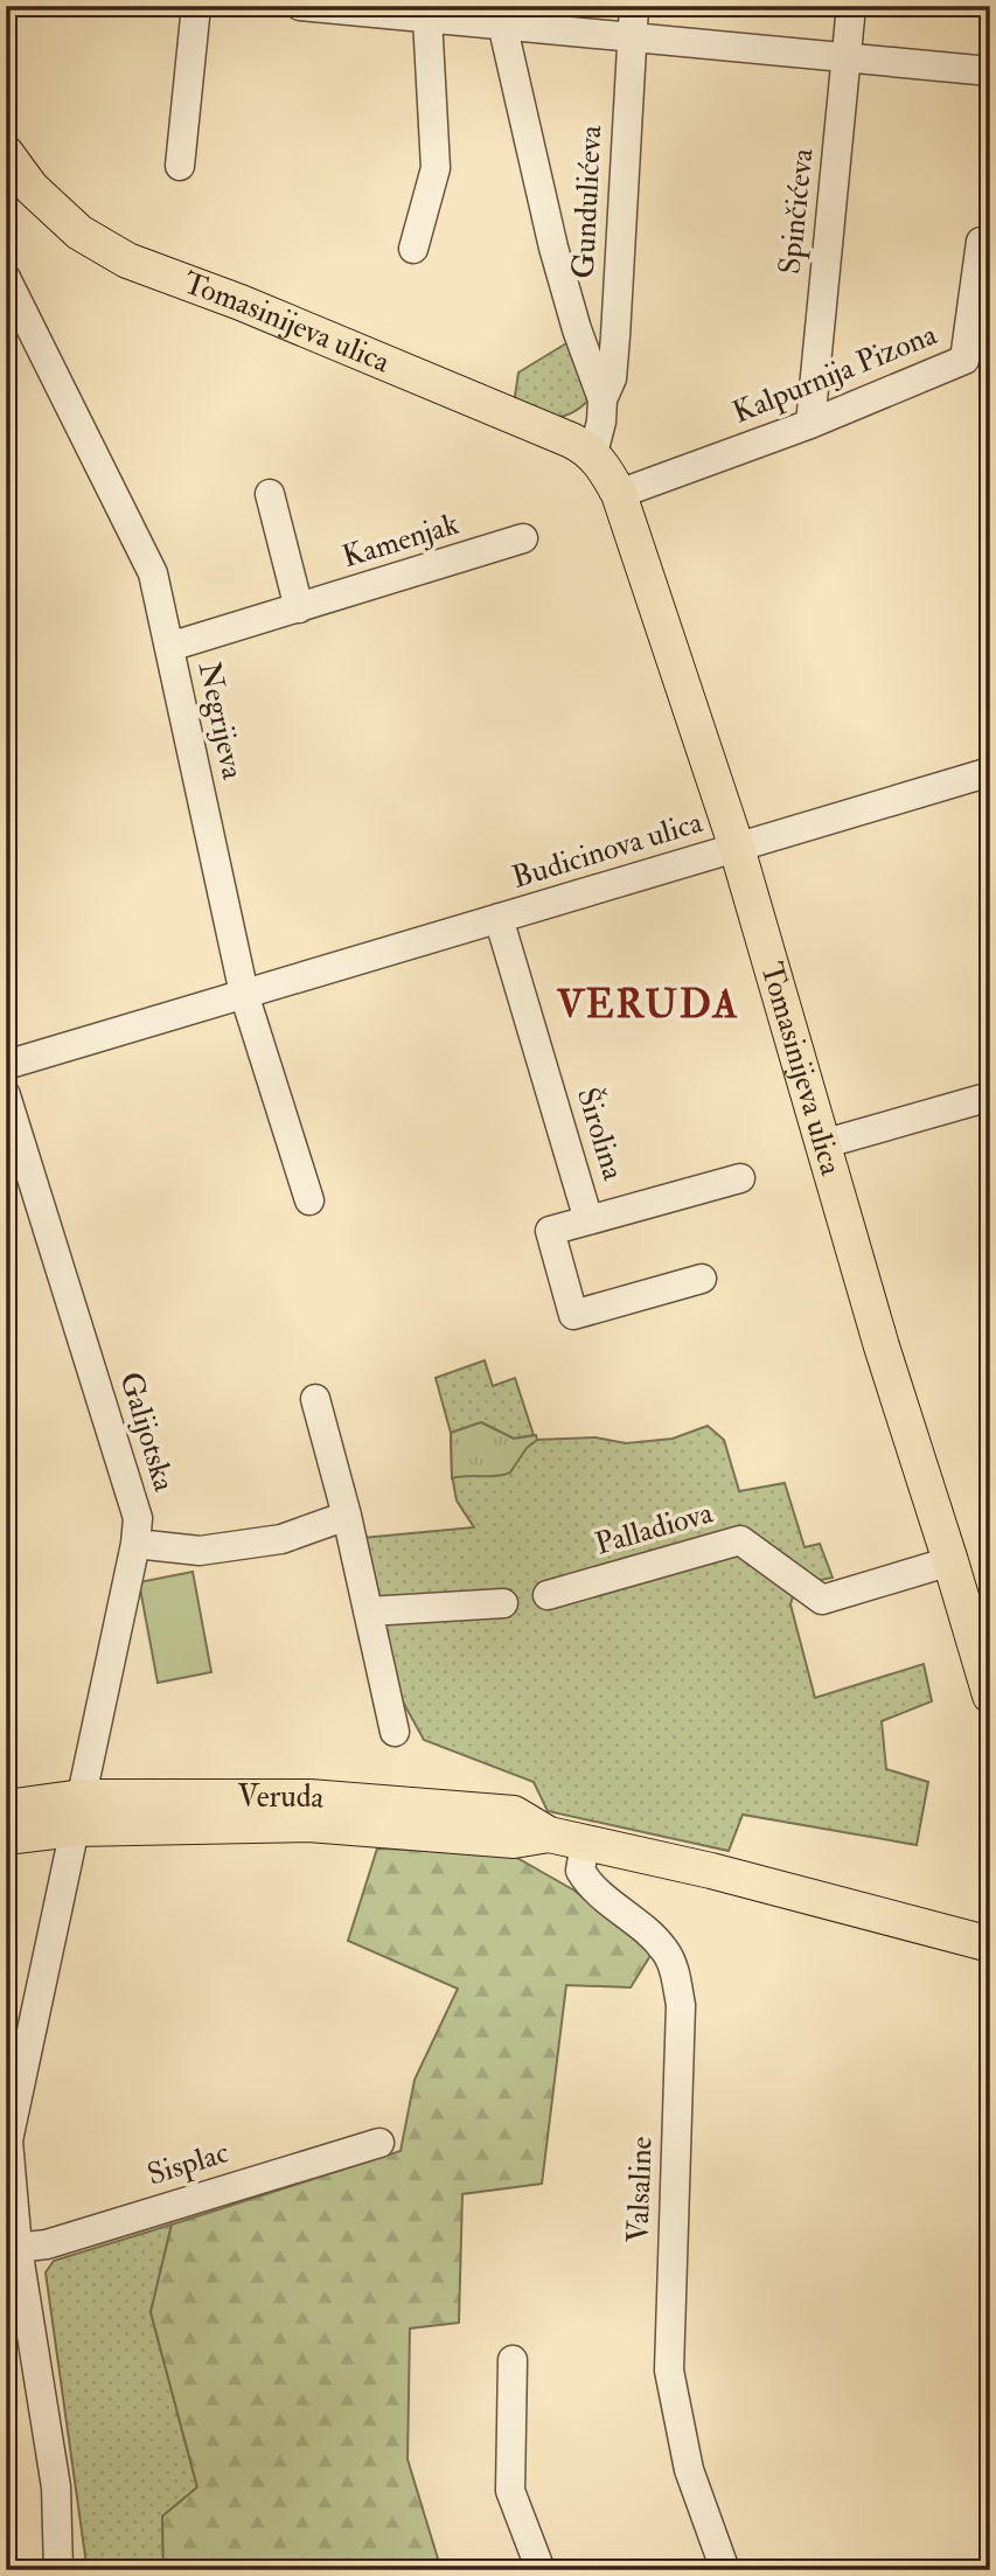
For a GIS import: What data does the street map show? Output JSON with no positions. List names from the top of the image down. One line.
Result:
{"streets":{"main road":["Tomasinijeva ulica","Veruda"],"street":["Gundulićeva","Spinčićeva","Kalpurnija Pizona","Kamenjak","Negrijeva","Budicinova ulica","Širolina","Galijotska","Palladiova","Sisplac","Valsaline"]},"crossings":[["Spinčićeva","Kalpurnija Pizona"],["Tomasinijeva ulica","Kalpurnija Pizona"],["Tomasinijeva ulica","Budicinova ulica"],["Tomasinijeva ulica","Palladiova"],["Kamenjak","Negrijeva"],["Negrijeva","Budicinova ulica"],["Budicinova ulica","Širolina"],["Galijotska","Veruda"],["Veruda","Valsaline"]],"districts":["VERUDA"]}
